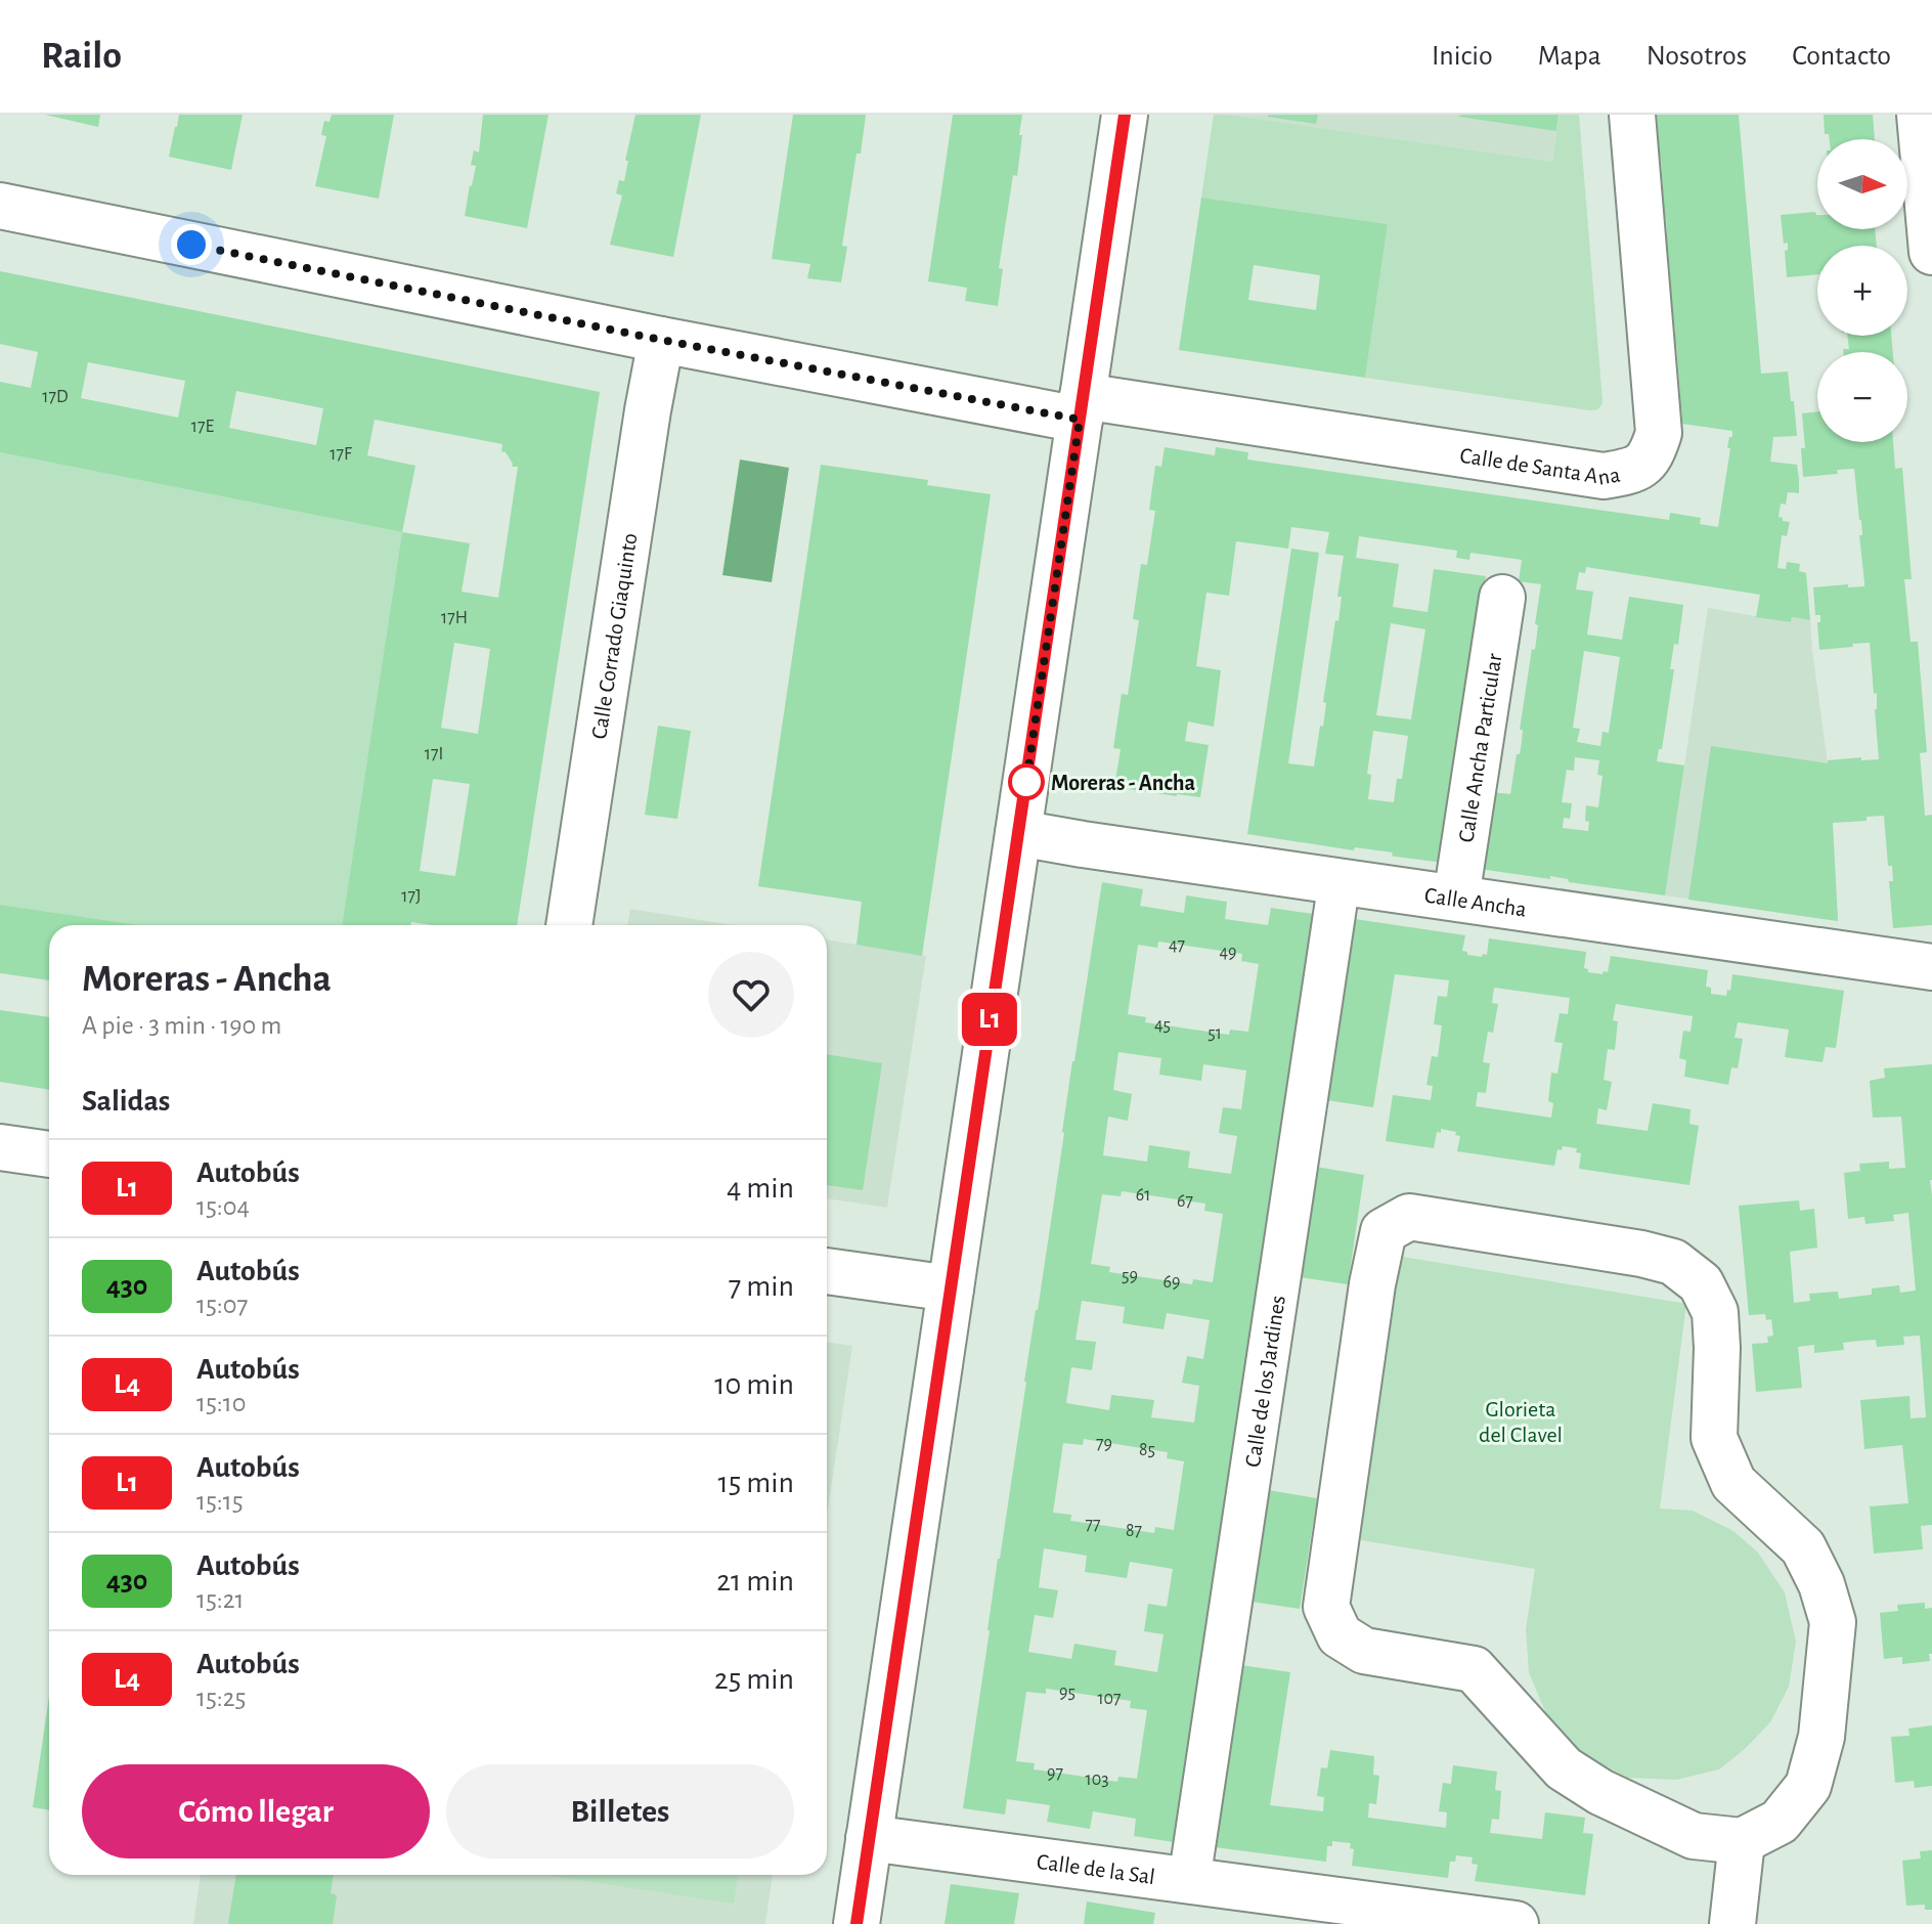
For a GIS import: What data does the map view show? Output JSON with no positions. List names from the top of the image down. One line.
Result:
{"streets":{"street":["Calle de Santa Ana","Calle Corrado Giaquinto","Calle Ancha Particular","Calle Ancha","Calle de los Jardines","Calle de la Sal"]},"crossings":[["Calle de Santa Ana","Calle Corrado Giaquinto"],["Calle Ancha Particular","Calle Ancha"],["Calle Ancha","Calle de los Jardines"],["Calle de los Jardines","Calle de la Sal"]],"parks":["Glorieta del Clavel"],"places":["Moreras - Ancha"],"lines":["bus line L1"],"house_numbers":["17D","17E","17F","17H","17I","17J","47","49","45","51","61","67","59","69","79","85","77","87","95","107","97","103"],"north":"right","page":{"header":"Railo","nav":["Inicio","Mapa","Nosotros","Contacto"],"on_map":"L1","map_buttons":["+","−"],"heading":[["Moreras - Ancha","A pie · 3 min · 190 m"],"Salidas"],"list":[{"mark":"L1","name":"Autobús","note":"15:04","value":"4 min"},{"mark":"430","name":"Autobús","note":"15:07","value":"7 min"},{"mark":"L4","name":"Autobús","note":"15:10","value":"10 min"},{"mark":"L1","name":"Autobús","note":"15:15","value":"15 min"},{"mark":"430","name":"Autobús","note":"15:21","value":"21 min"},{"mark":"L4","name":"Autobús","note":"15:25","value":"25 min"}],"buttons":["Cómo llegar","Billetes"]}}
